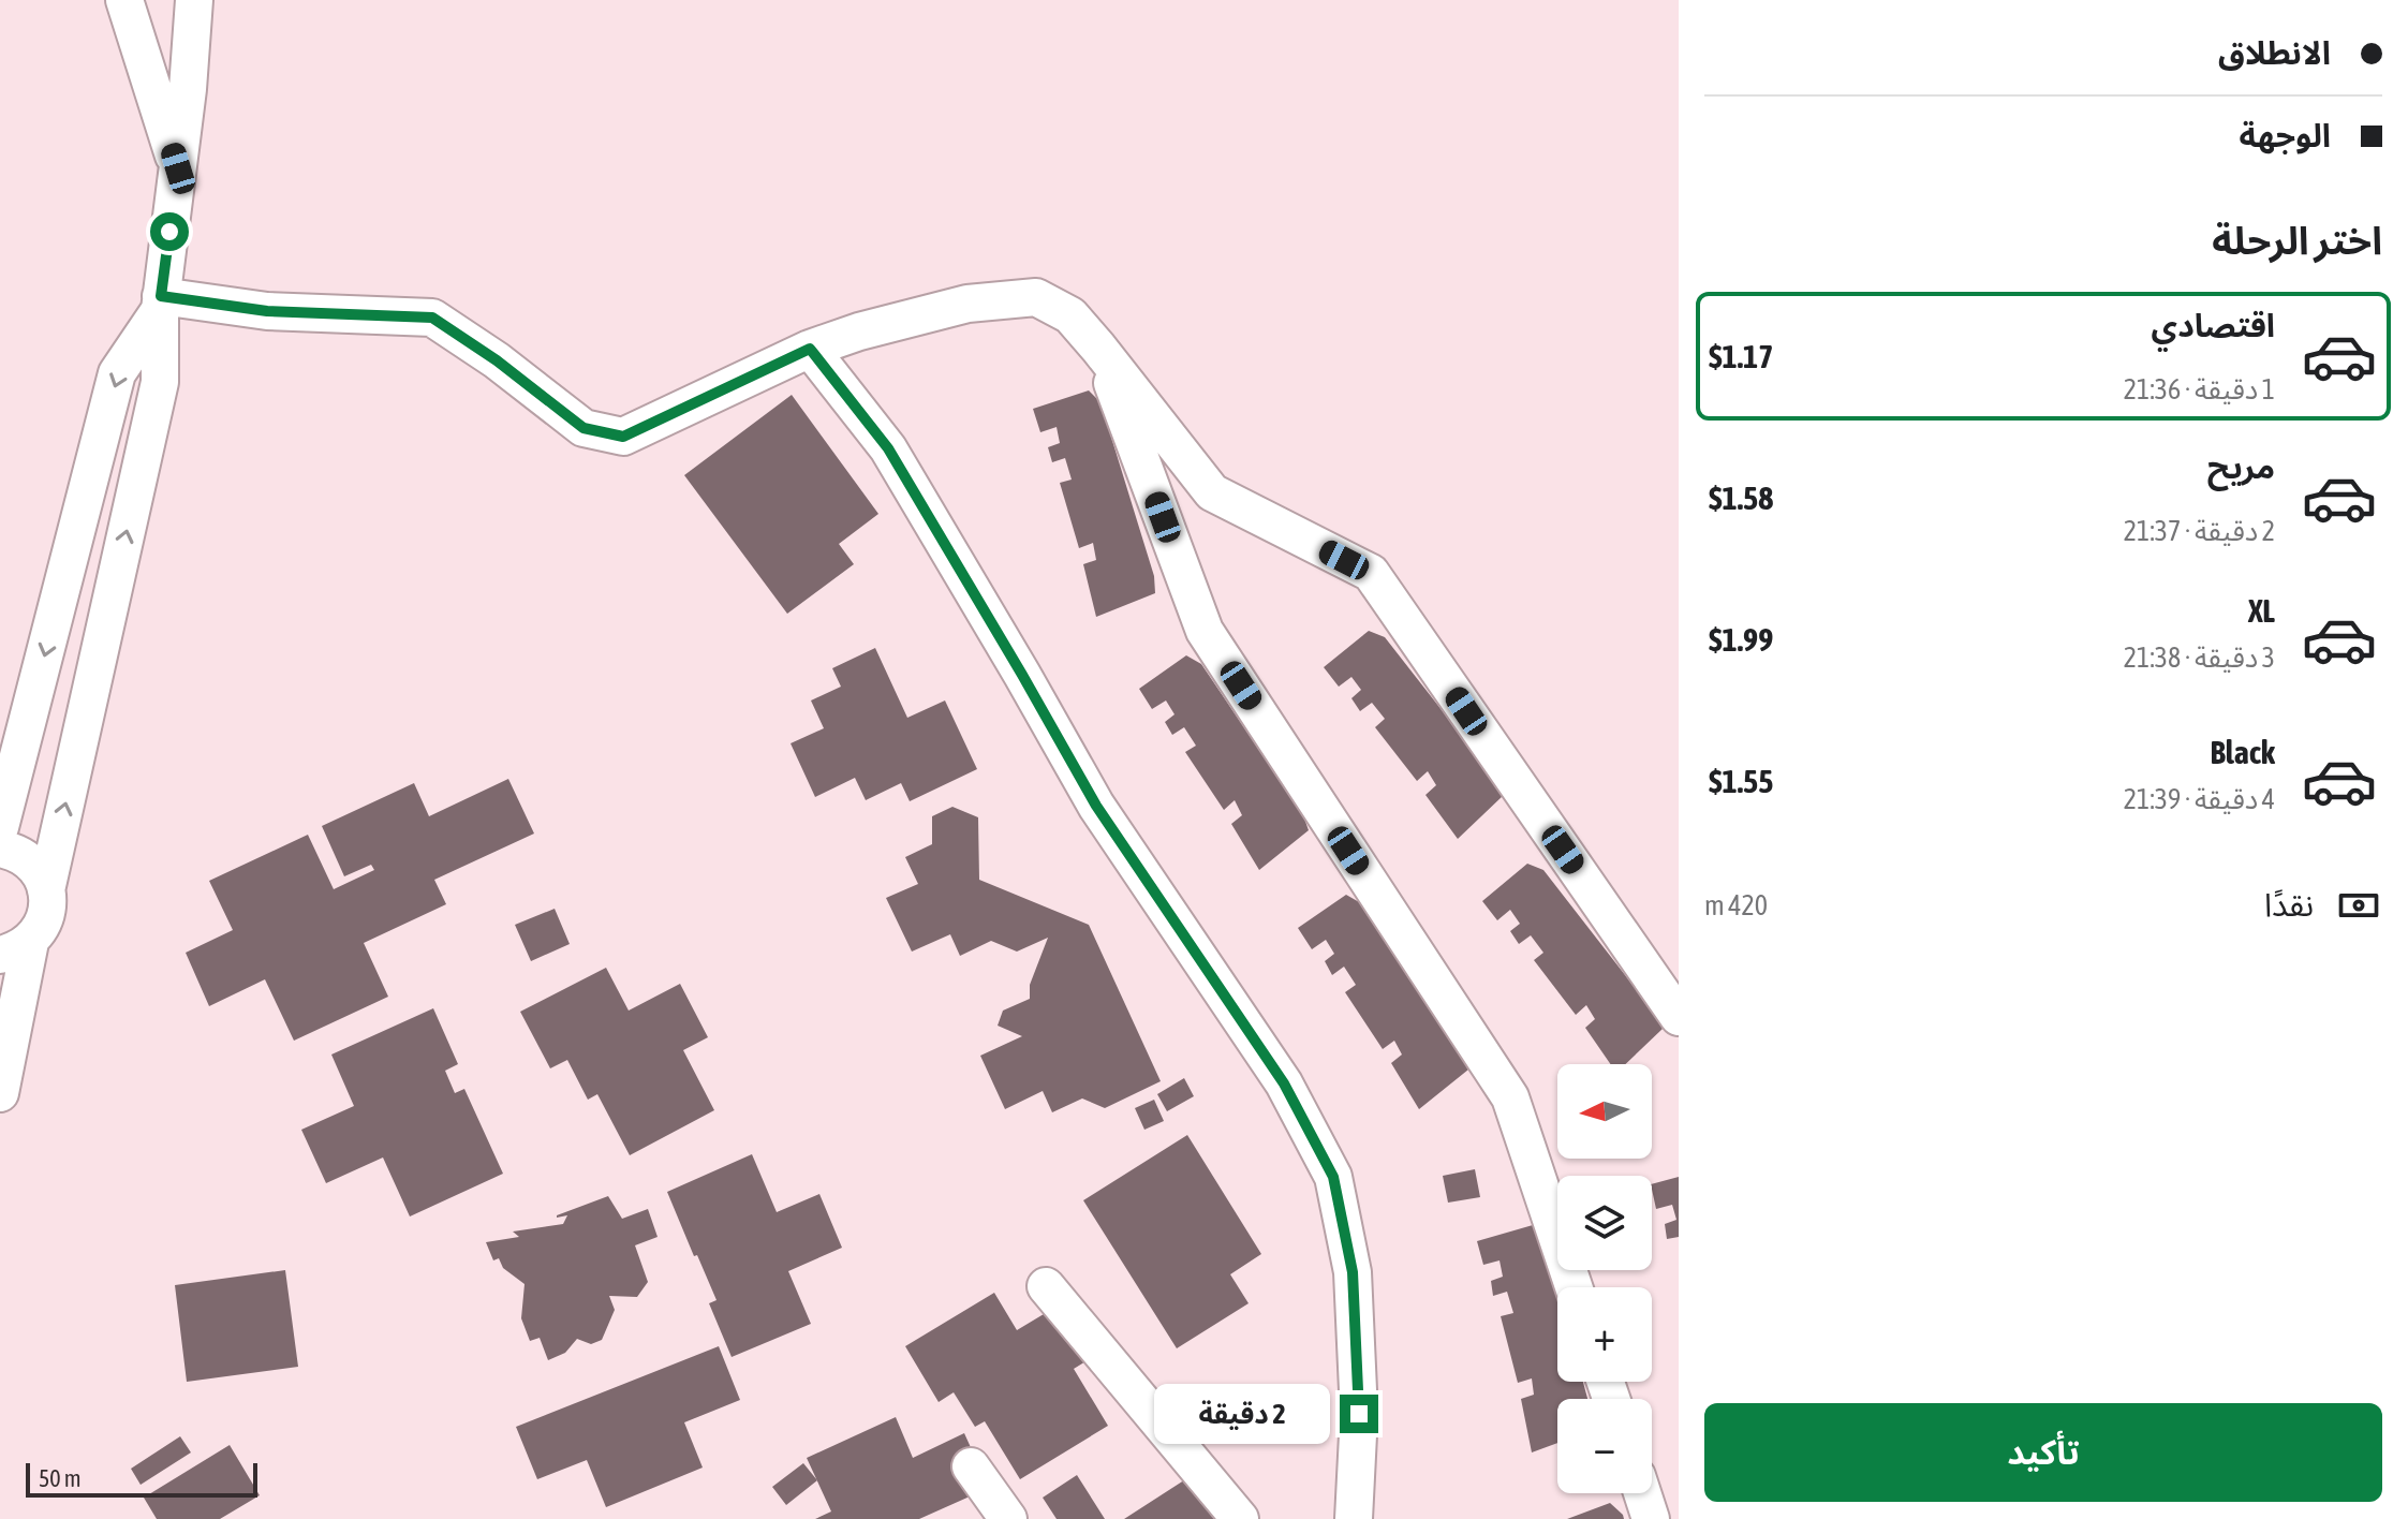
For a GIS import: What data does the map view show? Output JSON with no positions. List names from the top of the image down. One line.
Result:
{"scale_bar":"50 m","north":"left","page":{"banner":["الانطلاق","الوجهة"],"heading":"اختر الرحلة","list":[{"name":"اقتصادي","note":"1 دقيقة · 21:36","value":"$1.17"},{"name":"مريح","note":"2 دقيقة · 21:37","value":"$1.58"},{"name":"XL","note":"3 دقيقة · 21:38","value":"$1.99"},{"name":"Black","note":"4 دقيقة · 21:39","value":"$1.55"}],"pay":["نقدًا","420 m"],"map_buttons":["+","−"],"bubble":"2 دقيقة","buttons":"تأكيد","scale":"50 m"}}
